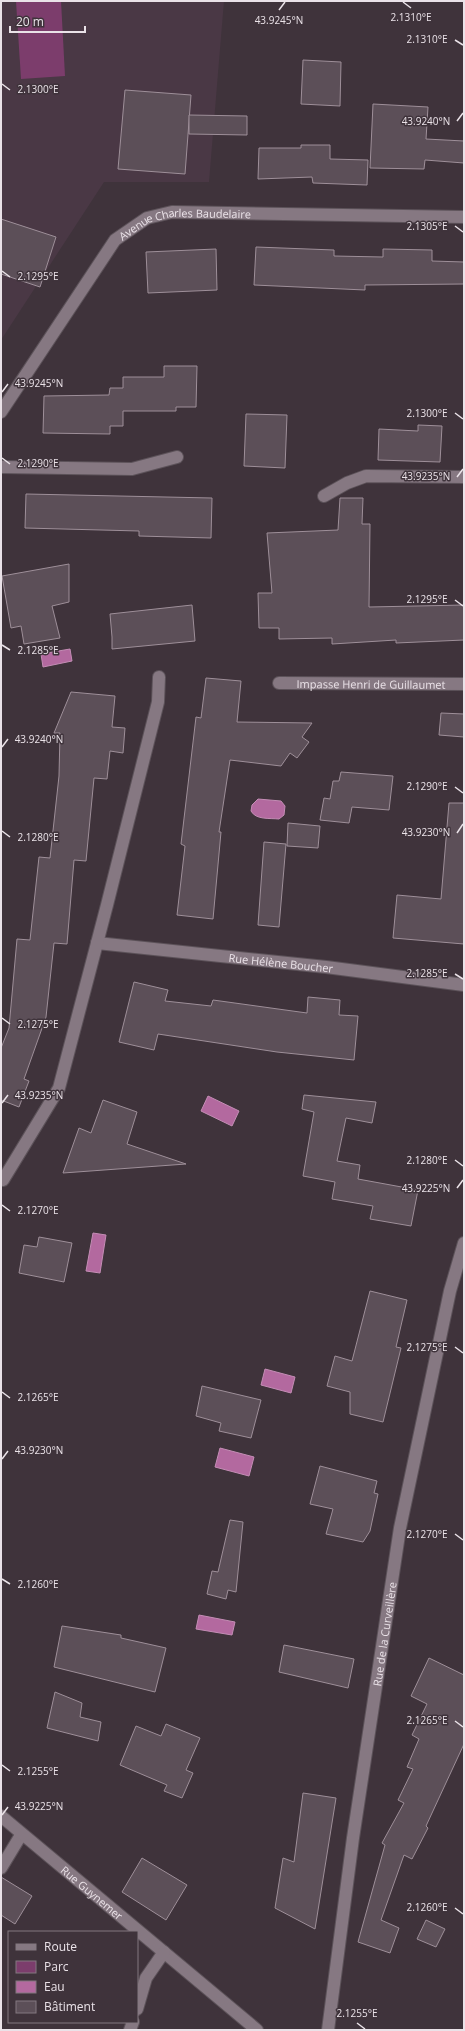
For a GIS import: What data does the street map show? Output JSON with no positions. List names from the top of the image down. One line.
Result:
{"streets":{"street":["Avenue Charles Baudelaire","Impasse Henri de Guillaumet","Rue Hélène Boucher","Rue de la Curveillère","Rue Guynemer"]},"legend":["Route","Parc","Eau","Bâtiment"],"scale_bar":"20 m","coordinates":["2.1310°E","43.9245°N","2.1300°E","43.9240°N","2.1305°E","2.1295°E","2.1290°E","43.9235°N","2.1285°E","43.9230°N","2.1280°E","2.1275°E","43.9225°N","2.1270°E","2.1265°E","2.1260°E","2.1255°E"]}
